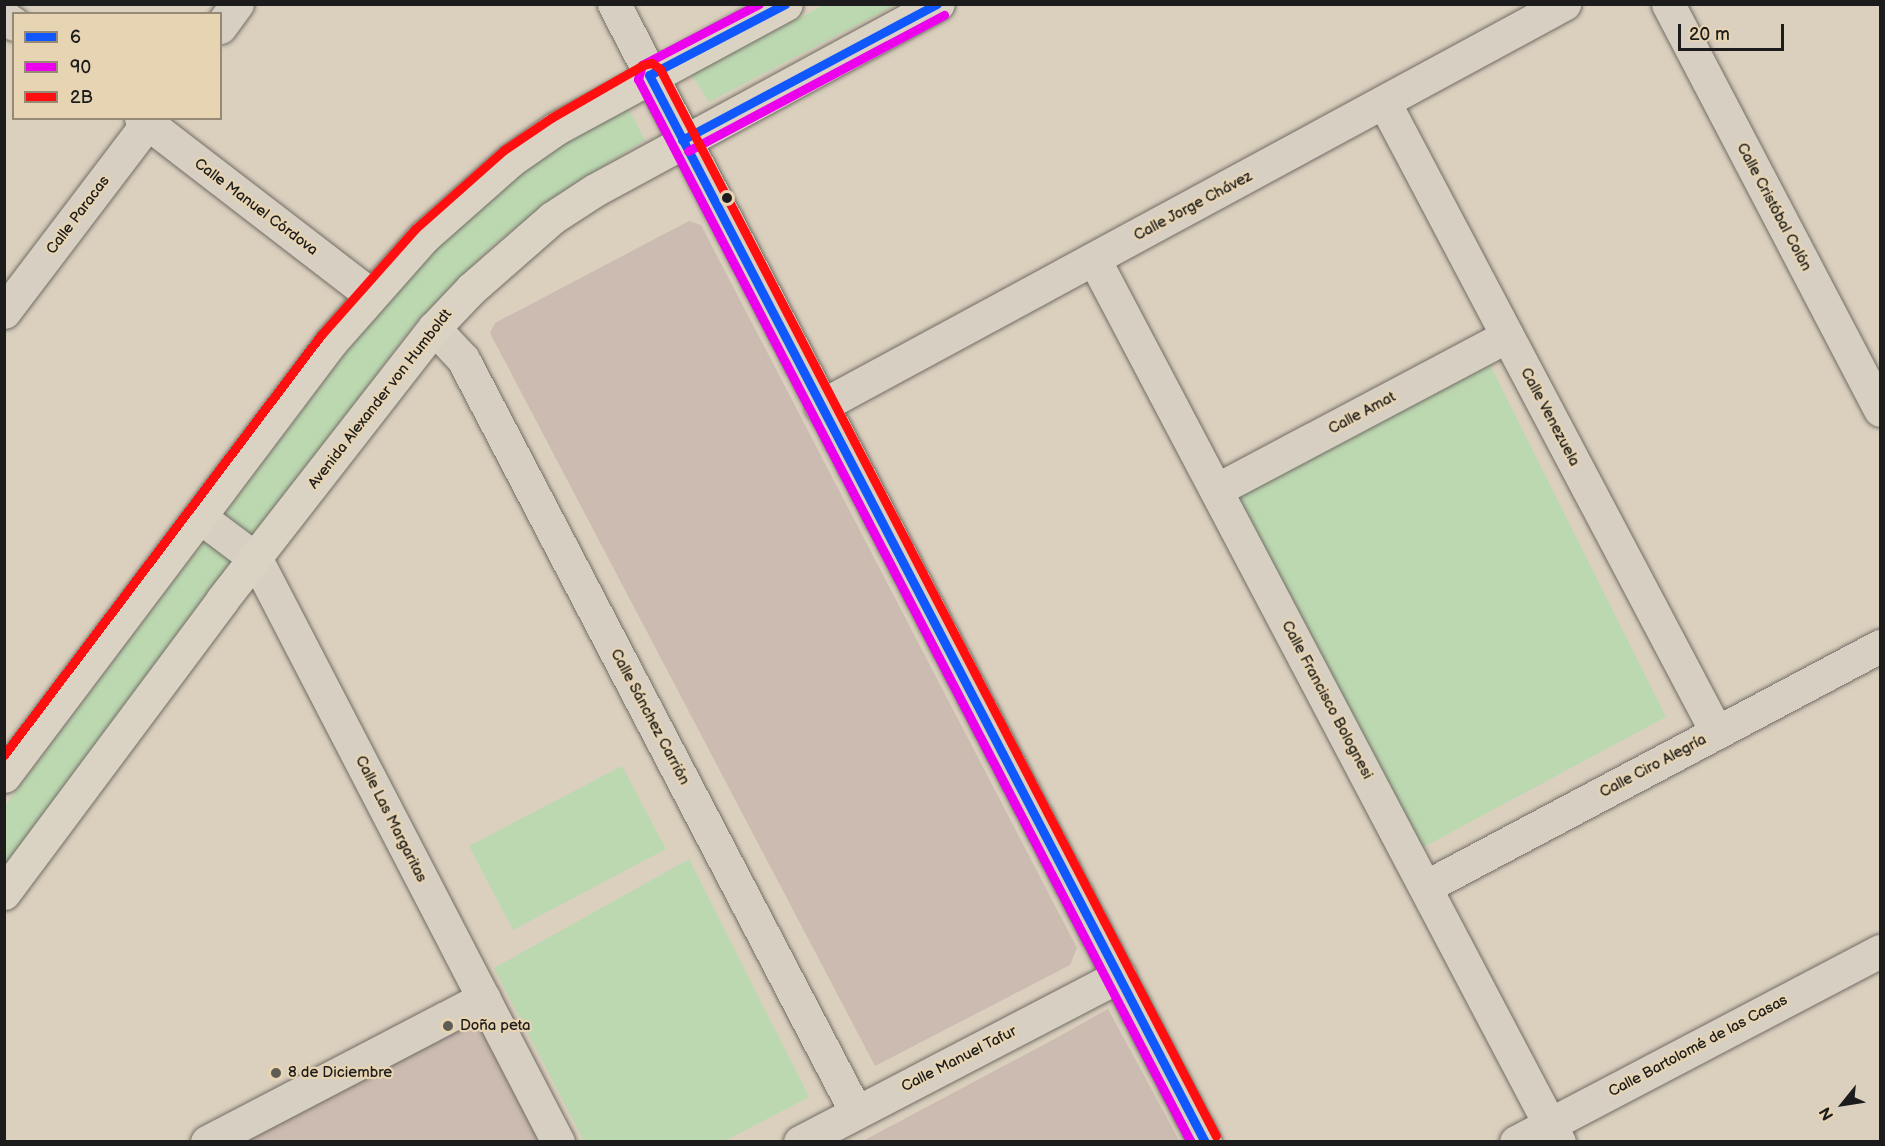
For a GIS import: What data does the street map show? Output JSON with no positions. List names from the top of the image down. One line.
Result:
{"streets":{"main road":["Avenida Alexander von Humboldt"],"street":["Calle Jorge Chávez","Calle Manuel Córdova","Calle Cristóbal Colón","Calle Paracas","Calle Amat","Calle Venezuela","Calle Francisco Bolognesi","Calle Sánchez Carrión","Calle Ciro Alegría","Calle Las Margaritas","Calle Bartolomé de las Casas","Calle Manuel Tafur"]},"crossings":[["Calle Jorge Chávez","Calle Venezuela"],["Calle Jorge Chávez","Calle Francisco Bolognesi"],["Calle Manuel Córdova","Calle Paracas"],["Avenida Alexander von Humboldt","Calle Sánchez Carrión"],["Avenida Alexander von Humboldt","Calle Las Margaritas"],["Calle Amat","Calle Venezuela"],["Calle Amat","Calle Francisco Bolognesi"],["Calle Venezuela","Calle Ciro Alegría"],["Calle Francisco Bolognesi","Calle Ciro Alegría"],["Calle Francisco Bolognesi","Calle Bartolomé de las Casas"],["Calle Sánchez Carrión","Calle Manuel Tafur"]],"places":["Doña peta","8 de Diciembre"],"lines":["transit line 6","transit line 90","transit line 2B"],"legend":["6","90","2B"],"scale_bar":"20 m","north":"bottom left"}
